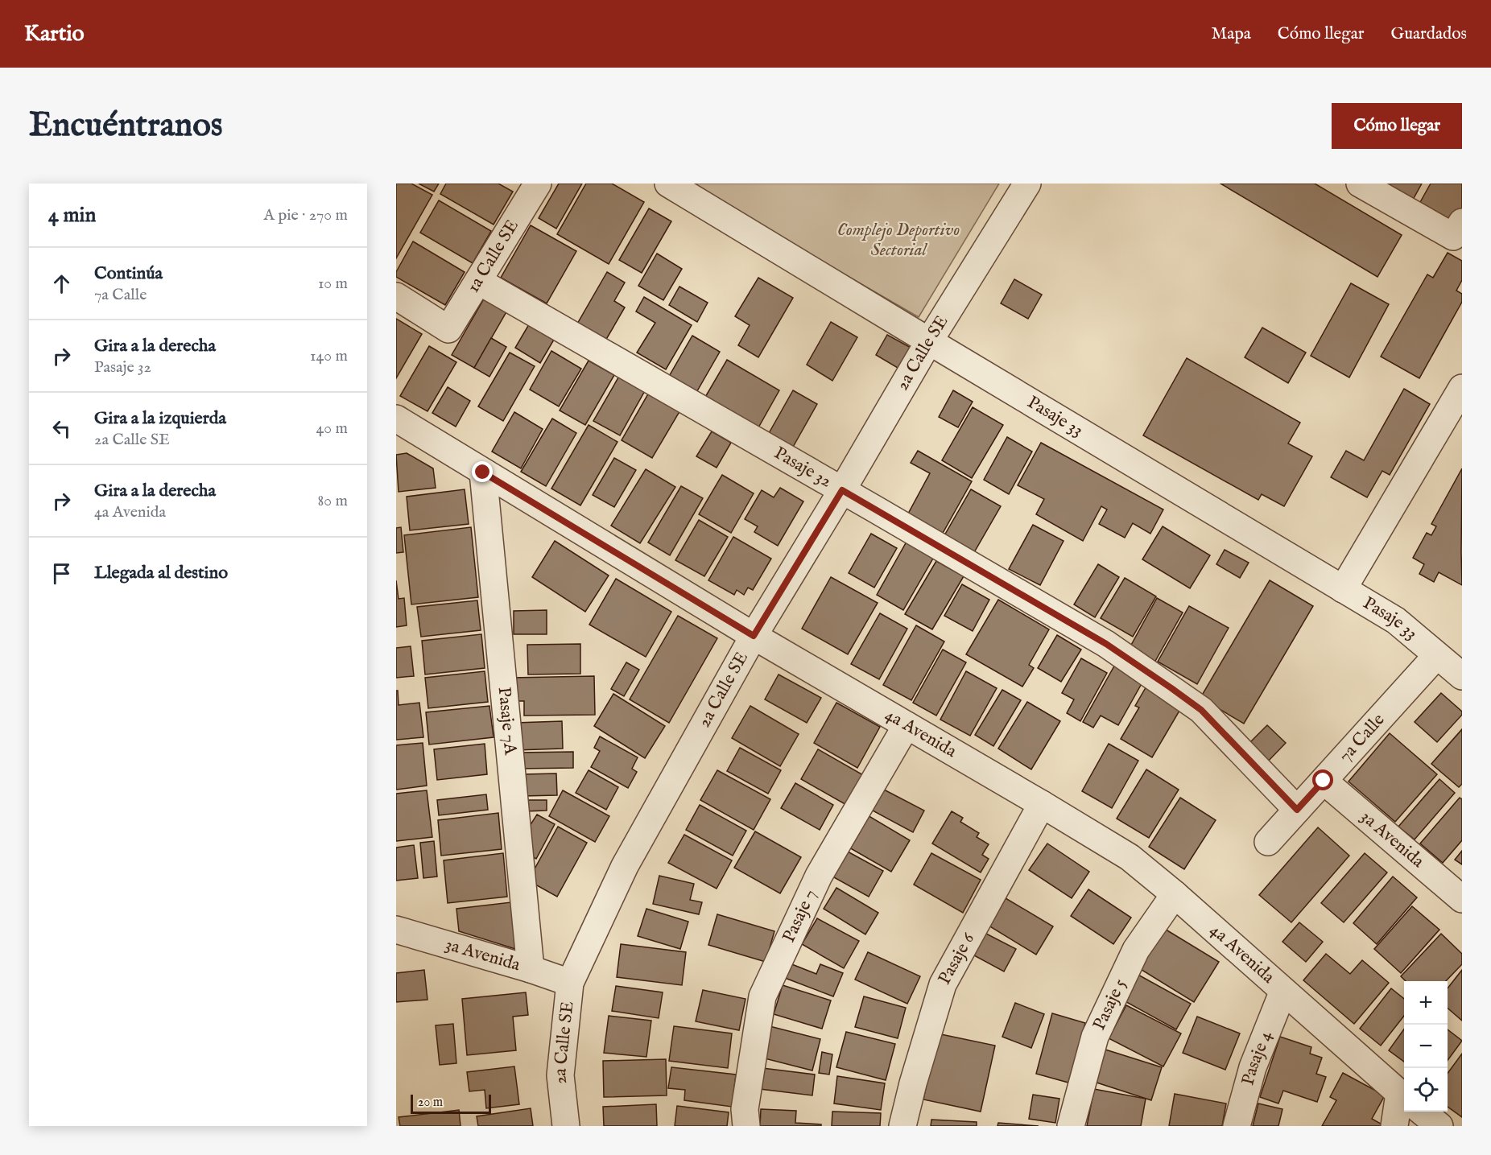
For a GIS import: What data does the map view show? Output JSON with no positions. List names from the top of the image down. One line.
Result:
{"streets":{"street":["1a Calle SE","2a Calle SE","Pasaje 33","Pasaje 32","Pasaje 7A","4a Avenida","7a Calle","3a Avenida","Pasaje 7","Pasaje 6","Pasaje 5","Pasaje 4"]},"crossings":[["1a Calle SE","Pasaje 32"],["2a Calle SE","Pasaje 33"],["2a Calle SE","Pasaje 32"],["2a Calle SE","4a Avenida"],["2a Calle SE","3a Avenida"],["Pasaje 33","7a Calle"],["Pasaje 32","7a Calle"],["Pasaje 7A","4a Avenida"],["Pasaje 7A","3a Avenida"],["4a Avenida","Pasaje 7"],["4a Avenida","Pasaje 6"],["4a Avenida","Pasaje 5"],["4a Avenida","Pasaje 4"],["7a Calle","3a Avenida"]],"parks":["Complejo Deportivo Sectorial"],"scale_bar":"20 m","page":{"header":"Kartio","nav":["Mapa","Cómo llegar","Guardados"],"buttons":"Cómo llegar","title":"Encuéntranos","heading":["4 min","A pie · 270 m"],"list":[["Continúa","7a Calle","10 m"],["Gira a la derecha","Pasaje 32","140 m"],["Gira a la izquierda","2a Calle SE","40 m"],["Gira a la derecha","4a Avenida","80 m"],"Llegada al destino"],"map_buttons":["+","−"],"scale":"20 m"}}
